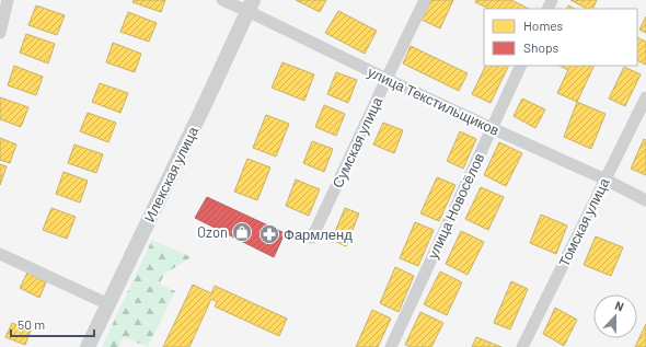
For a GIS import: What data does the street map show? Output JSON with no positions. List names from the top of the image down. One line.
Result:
{"streets":{"street":["улица Текстильщиков","Сумская улица","Илекская улица","улица Новосёлов","Томская улица"]},"crossings":[["улица Текстильщиков","Сумская улица"],["улица Текстильщиков","Илекская улица"],["улица Текстильщиков","улица Новосёлов"],["улица Текстильщиков","Томская улица"]],"places":{"shop":["Ozon"],"pharmacy":["Фармленд"]},"legend":["Homes","Shops"],"scale_bar":"50 m","north":"top"}
